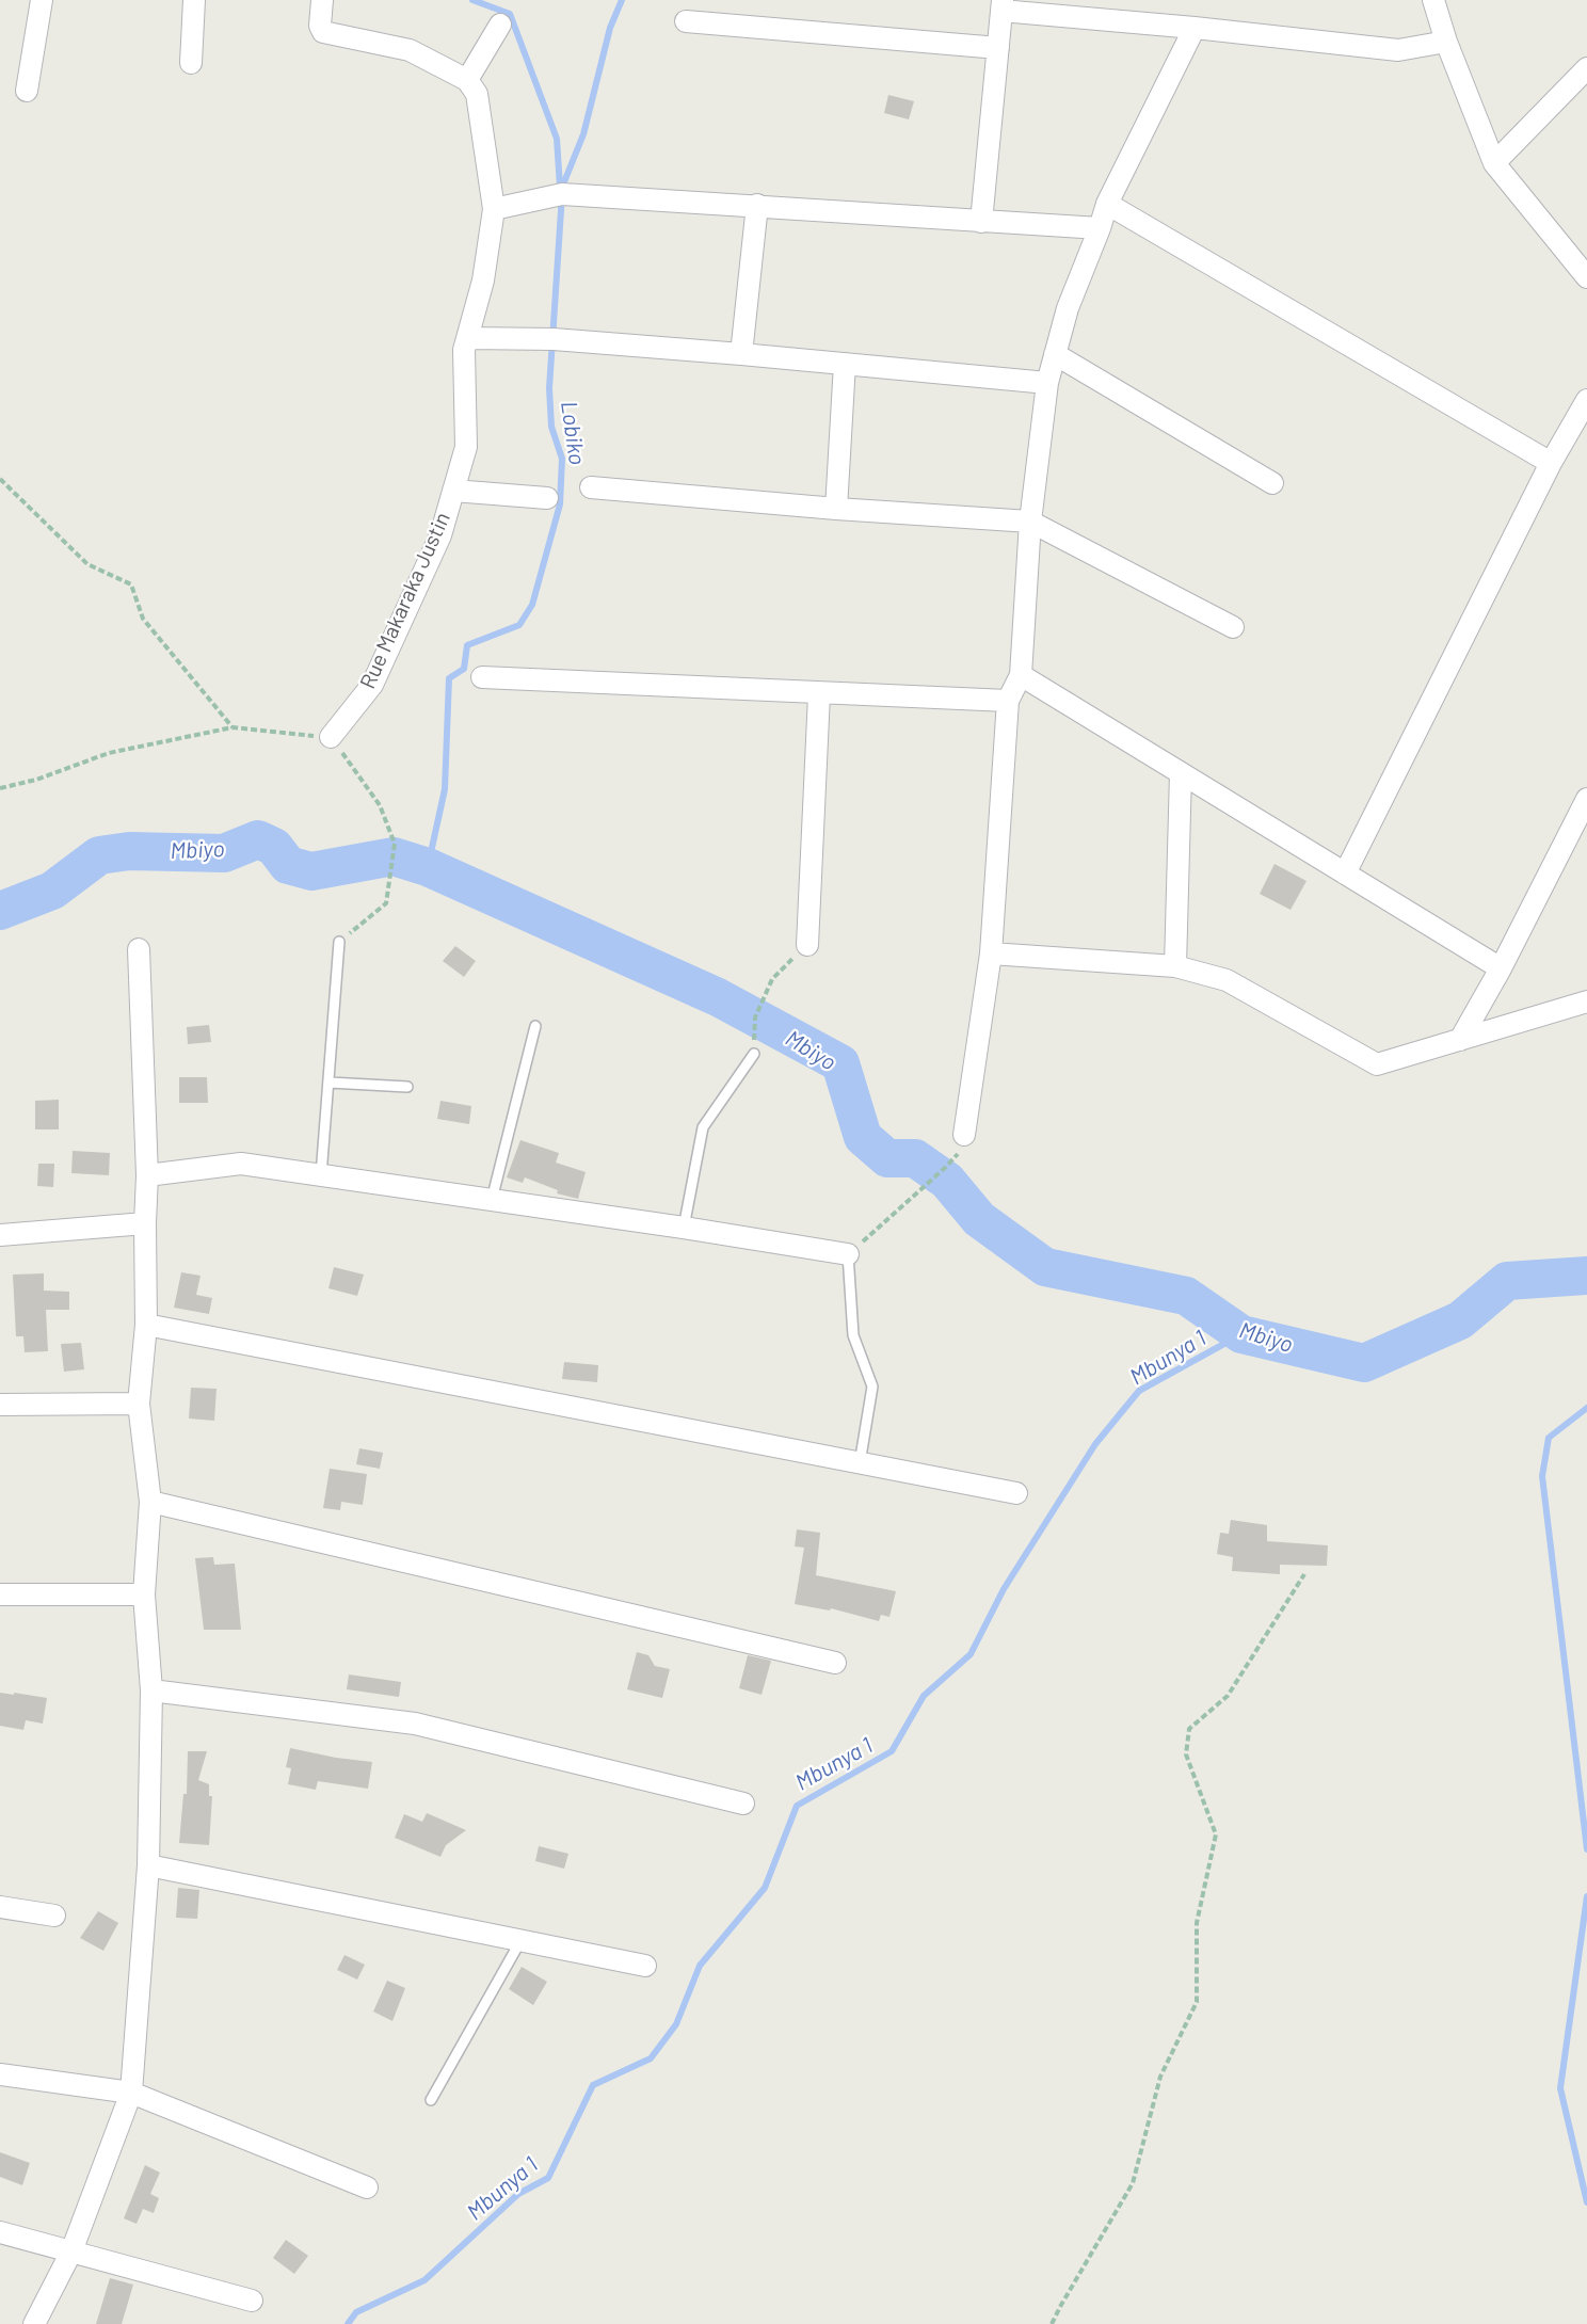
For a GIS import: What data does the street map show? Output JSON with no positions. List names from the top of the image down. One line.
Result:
{"streets":{"street":["Rue Makaraka Justin"]},"water":["Lobiko","Mbiyo","Mbunya 1"]}
